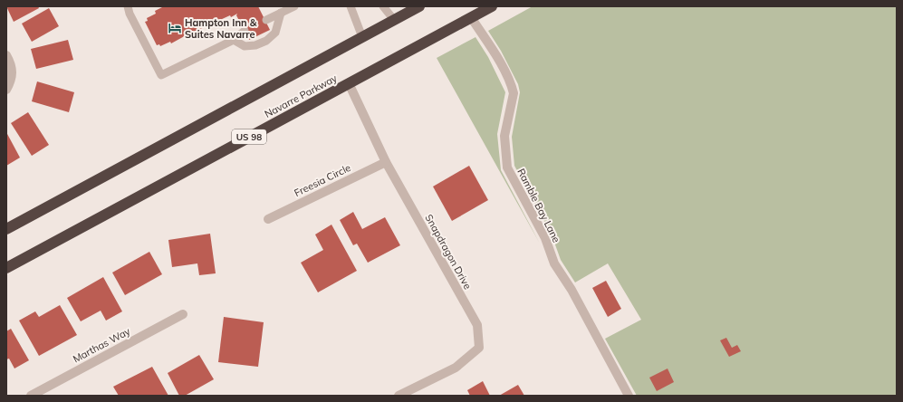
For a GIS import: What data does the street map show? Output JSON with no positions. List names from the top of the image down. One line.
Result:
{"streets":{"highway":["Navarre Parkway","US 98"],"street":["Freesia Circle","Ramble Bay Lane","Snapdragon Drive","Marthas Way"]},"crossings":[["Navarre Parkway","Ramble Bay Lane"],["Navarre Parkway","Snapdragon Drive"],["Freesia Circle","Snapdragon Drive"]],"places":{"hotel":["Hampton Inn & Suites Navarre"]}}
